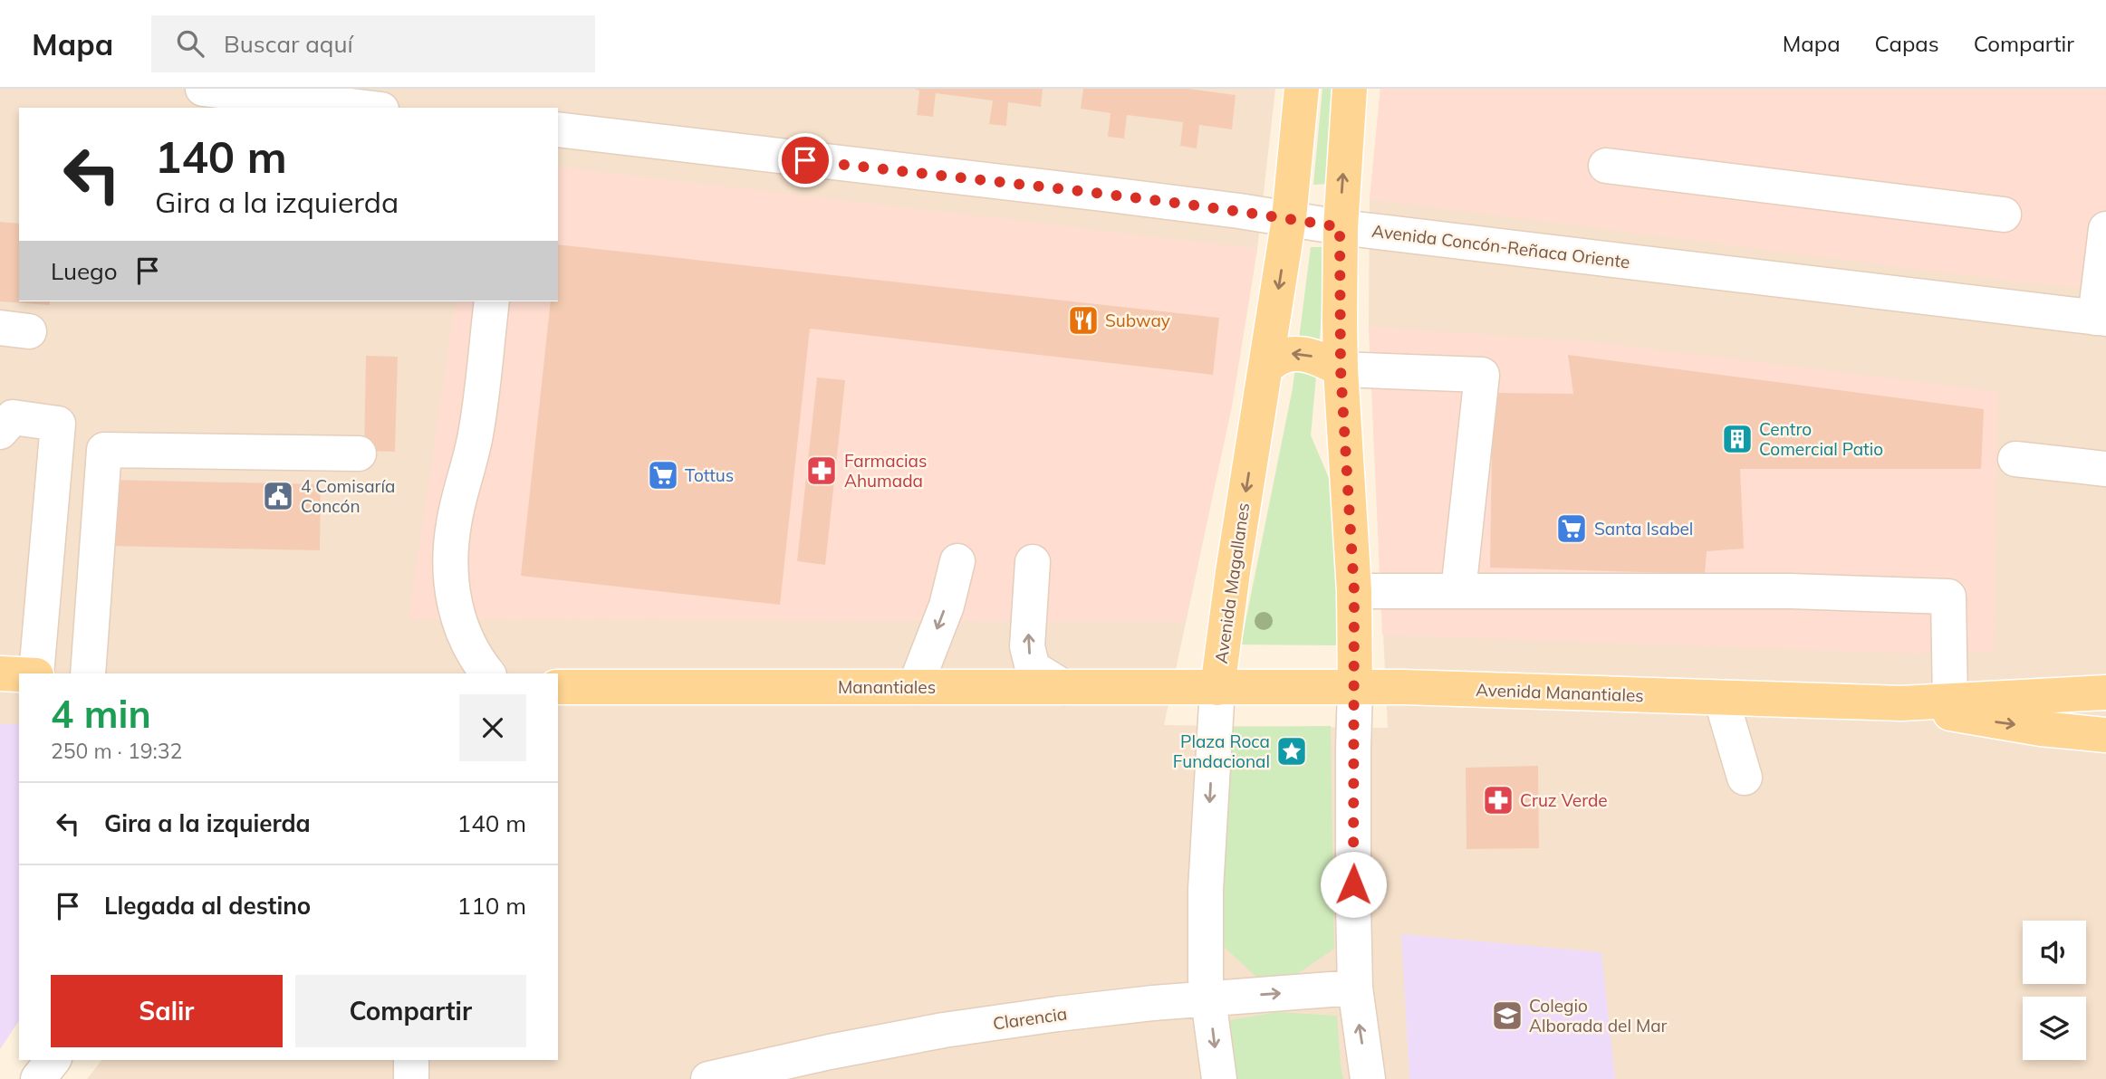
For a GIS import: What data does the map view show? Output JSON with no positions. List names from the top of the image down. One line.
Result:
{"streets":{"main road":["Avenida Magallanes","Manantiales","Avenida Manantiales"],"street":["Avenida Concón-Reñaca Oriente","Clarencia"]},"crossings":[["Avenida Concón-Reñaca Oriente","Avenida Magallanes"],["Avenida Magallanes","Manantiales"],["Avenida Magallanes","Avenida Manantiales"],["Avenida Magallanes","Clarencia"],["Manantiales","Avenida Manantiales"]],"places":{"restaurant":["Subway"],"building":["Centro Comercial Patio"],"pharmacy":["Farmacias Ahumada","Cruz Verde"],"supermarket":["Tottus","Santa Isabel"],"public building":["4 Comisaría Concón"],"place":["Plaza Roca Fundacional"],"school or university":["Colegio Alborada del Mar"]},"page":{"header":"Mapa","search":"Buscar aquí","nav":["Mapa","Capas","Compartir"],"turn":["140 m","Gira a la izquierda"],"then":"Luego","heading":["4 min","250 m · 19:32"],"list":[{"name":"Gira a la izquierda","value":"140 m"},{"name":"Llegada al destino","value":"110 m"}],"buttons":["Salir","Compartir"]}}
